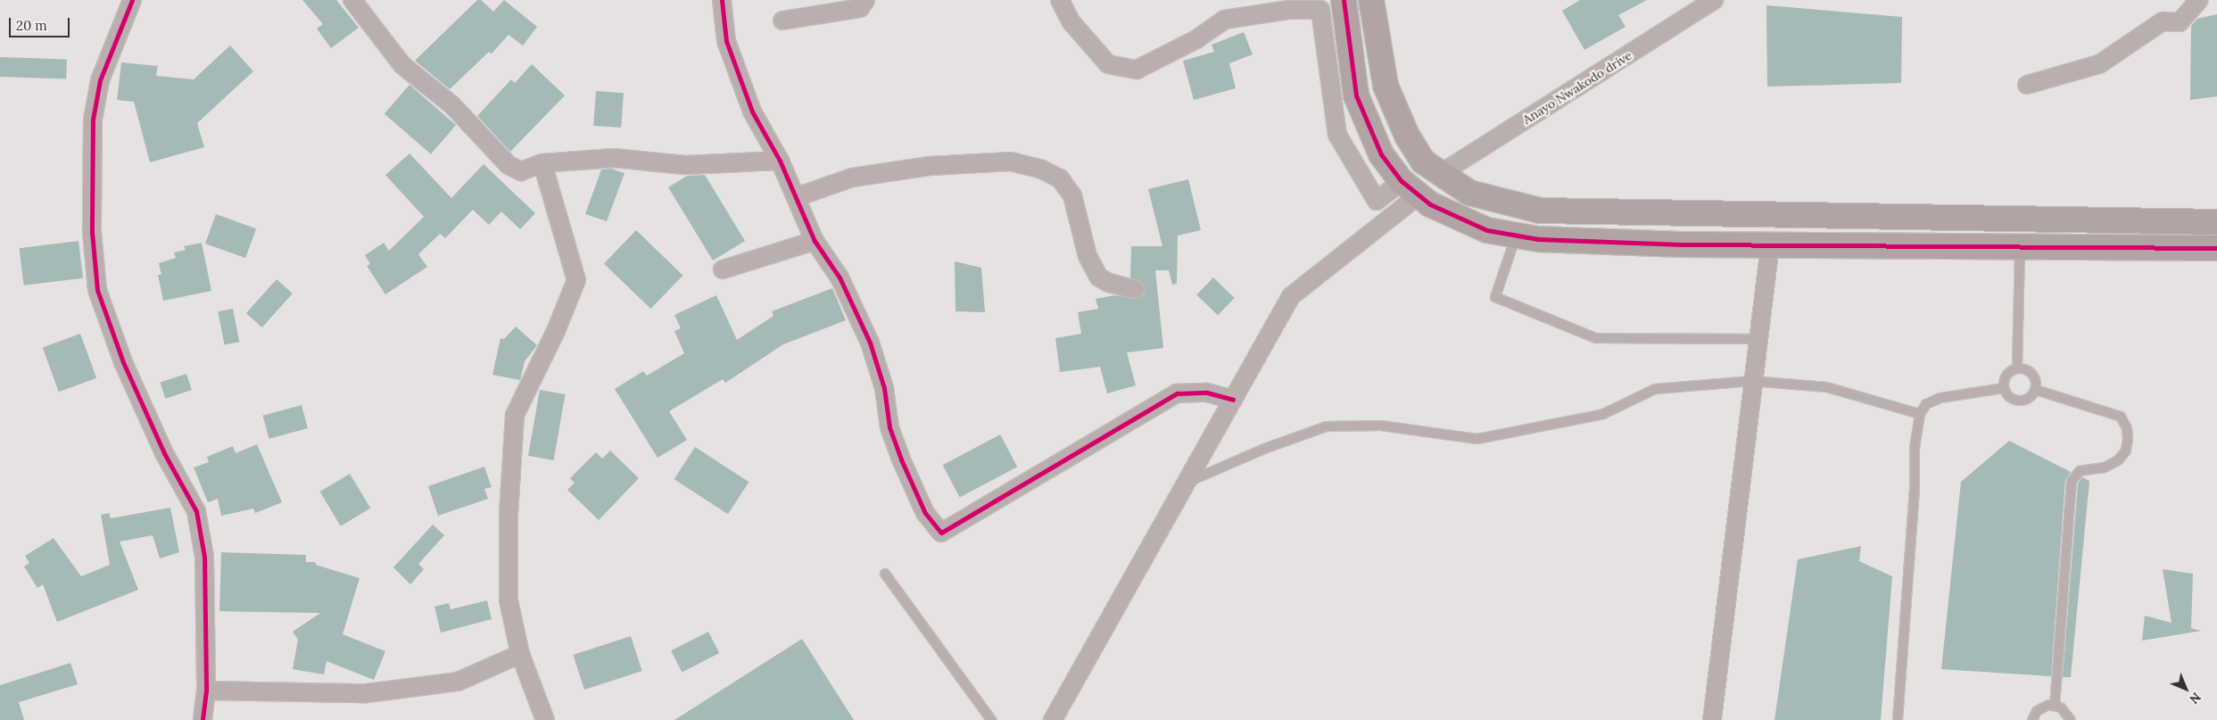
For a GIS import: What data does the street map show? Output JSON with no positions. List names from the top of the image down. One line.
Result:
{"streets":{"street":["Anayo Nwakodo drive"]},"scale_bar":"20 m","north":"bottom right"}
